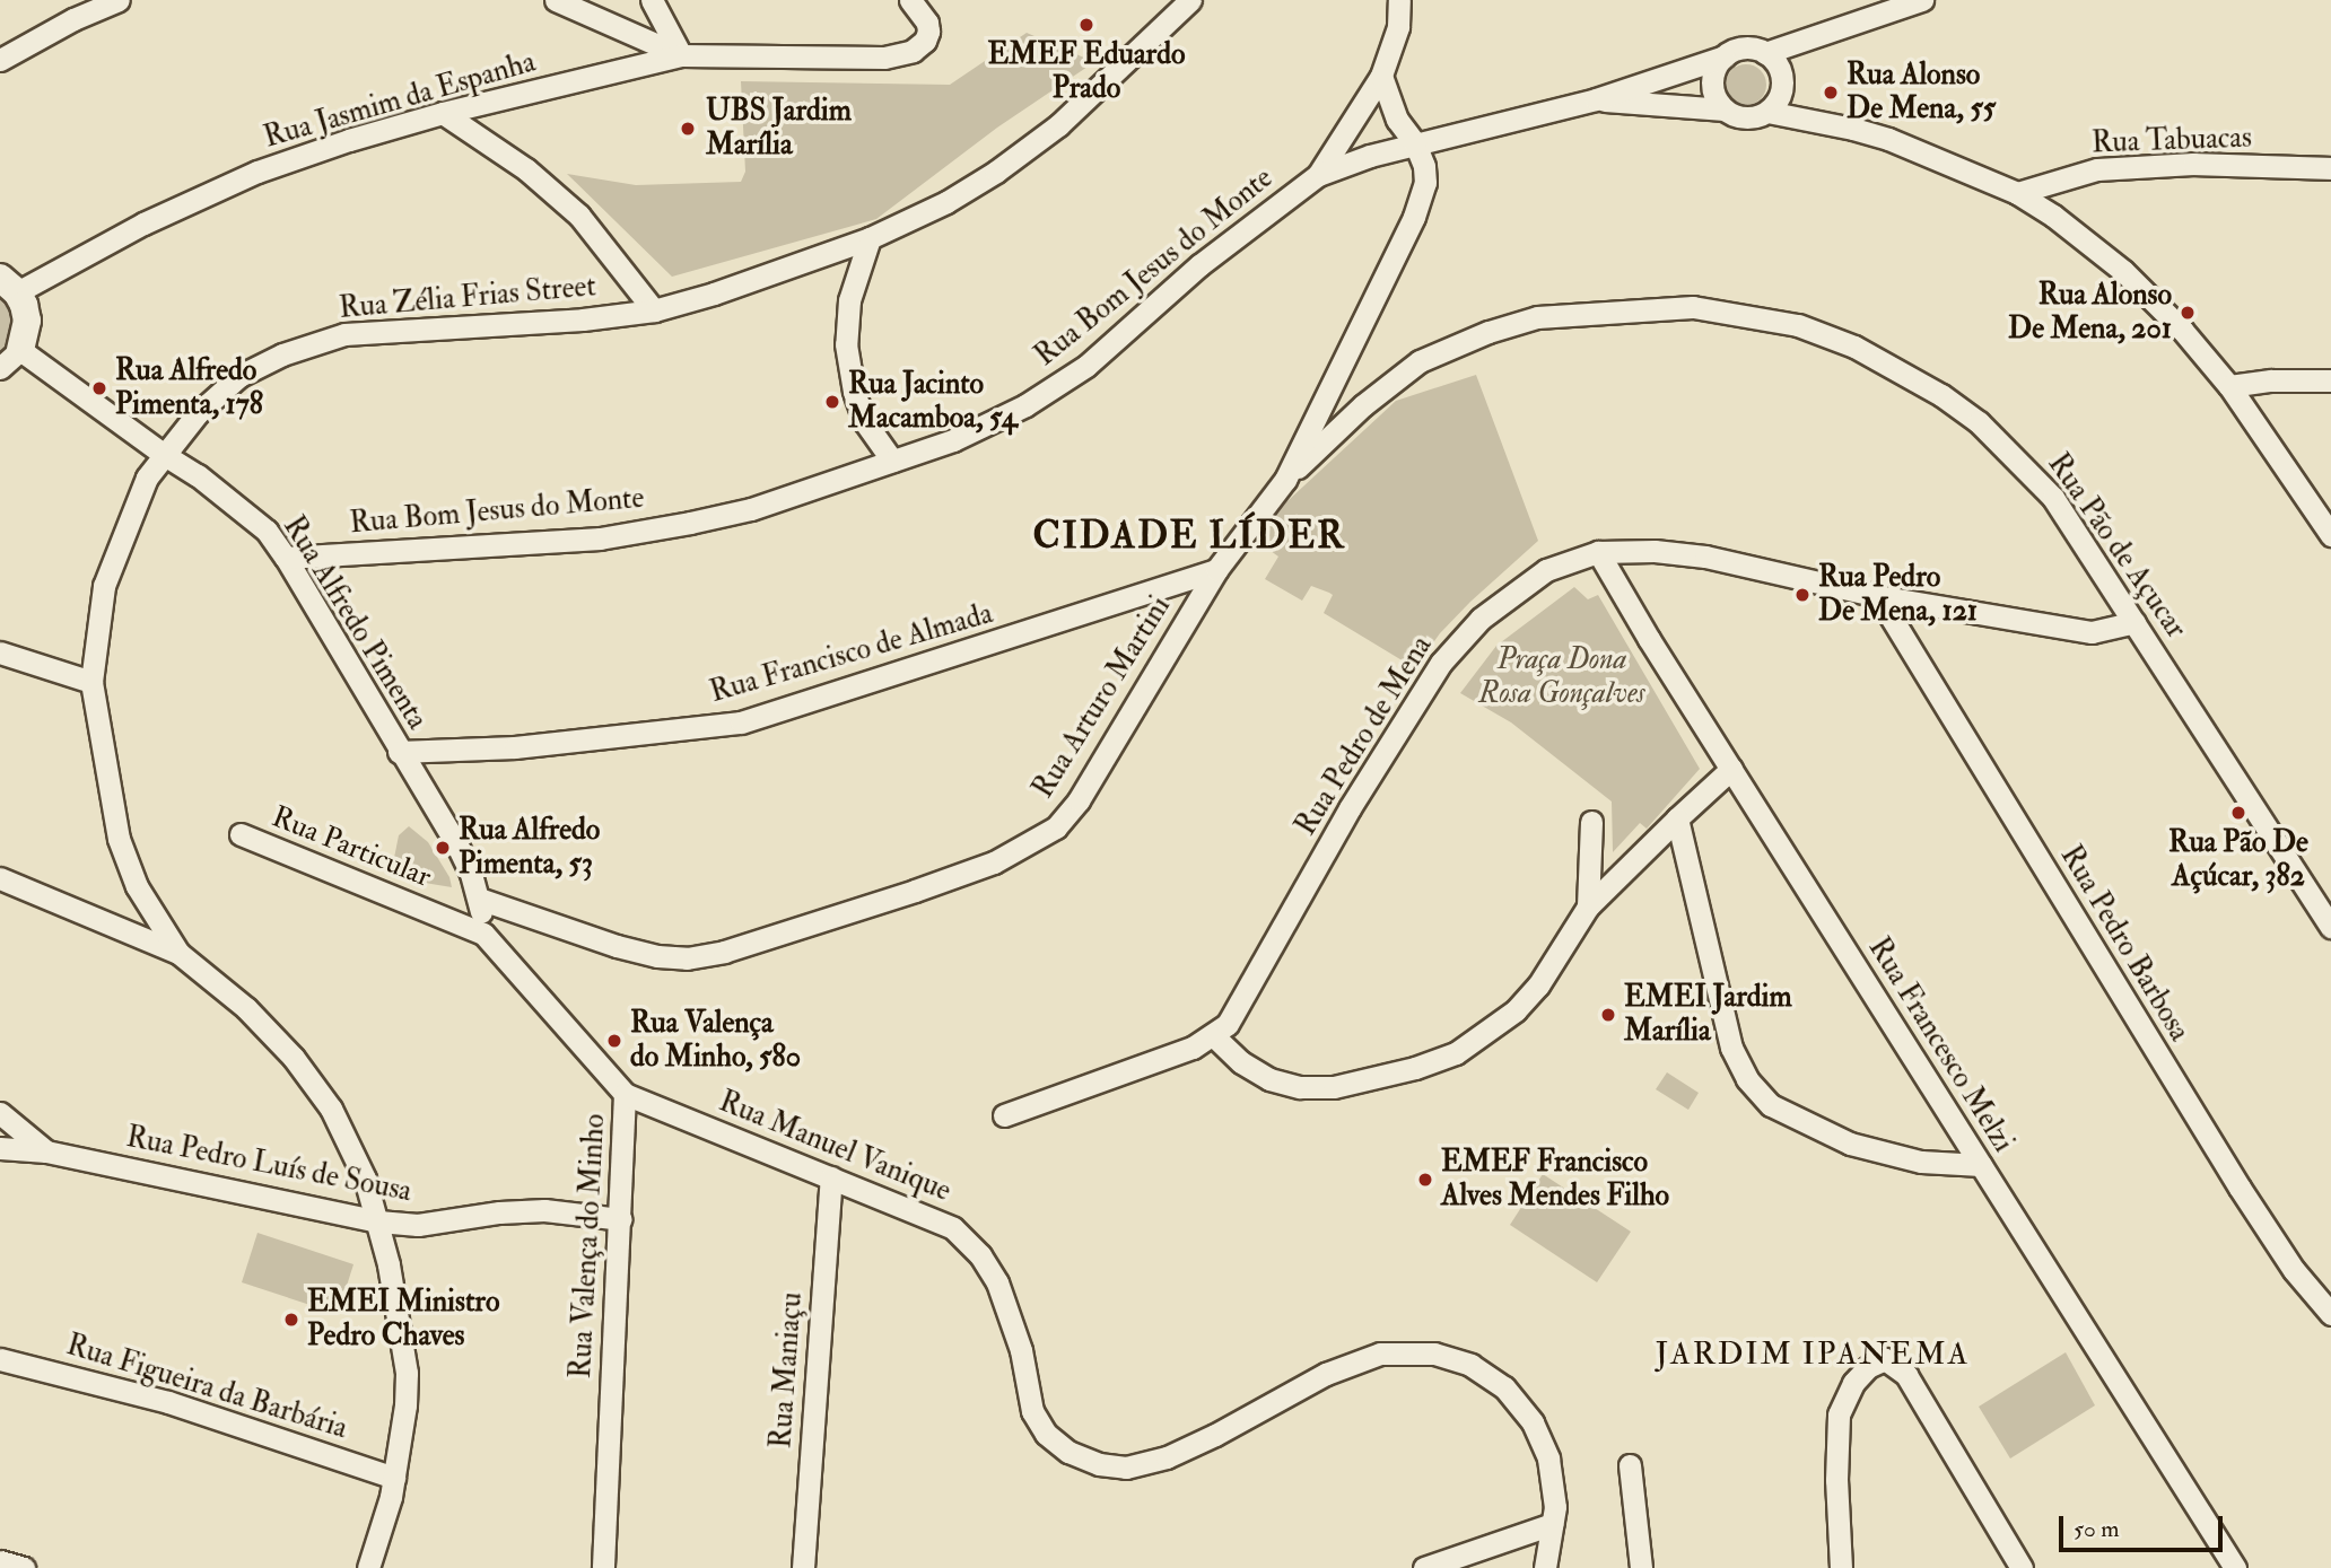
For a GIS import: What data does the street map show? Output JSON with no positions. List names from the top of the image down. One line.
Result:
{"streets":{"street":["Rua Jasmim da Espanha","Rua Tabuacas","Rua Bom Jesus do Monte","Rua Zélia Frias Street","Rua Pão de Açucar","Rua Alfredo Pimenta","Rua Francisco de Almada","Rua Arturo Martini","Rua Pedro de Mena","Rua Particular","Rua Pedro Barbosa","Rua Francesco Melzi","Rua Manuel Vanique","Rua Pedro Luís de Sousa","Rua Valença do Minho","Rua Maniaçu","Rua Figueira da Barbária"]},"crossings":[["Rua Bom Jesus do Monte","Rua Alfredo Pimenta"],["Rua Bom Jesus do Monte","Rua Arturo Martini"],["Rua Zélia Frias Street","Rua Alfredo Pimenta"],["Rua Zélia Frias Street","Rua Pedro Luís de Sousa"],["Rua Zélia Frias Street","Rua Figueira da Barbária"],["Rua Pão de Açucar","Rua Arturo Martini"],["Rua Pão de Açucar","Rua Pedro de Mena"],["Rua Alfredo Pimenta","Rua Francisco de Almada"],["Rua Alfredo Pimenta","Rua Arturo Martini"],["Rua Alfredo Pimenta","Rua Particular"],["Rua Alfredo Pimenta","Rua Valença do Minho"],["Rua Francisco de Almada","Rua Arturo Martini"],["Rua Pedro de Mena","Rua Pedro Barbosa"],["Rua Pedro de Mena","Rua Francesco Melzi"],["Rua Particular","Rua Valença do Minho"],["Rua Manuel Vanique","Rua Valença do Minho"],["Rua Manuel Vanique","Rua Maniaçu"],["Rua Pedro Luís de Sousa","Rua Valença do Minho"]],"districts":["CIDADE LÍDER","JARDIM IPANEMA"],"parks":["Praça Dona Rosa Gonçalves"],"places":["EMEF Eduardo Prado","Rua Alonso De Mena, 55","UBS Jardim Marília","Rua Alonso De Mena, 201","Rua Alfredo Pimenta, 178","Rua Jacinto Macamboa, 54","Rua Pedro De Mena, 121","Rua Pão De Açúcar, 382","Rua Alfredo Pimenta, 53","EMEI Jardim Marília","Rua Valença do Minho, 580","EMEF Francisco Alves Mendes Filho","EMEI Ministro Pedro Chaves"],"scale_bar":"50 m"}
